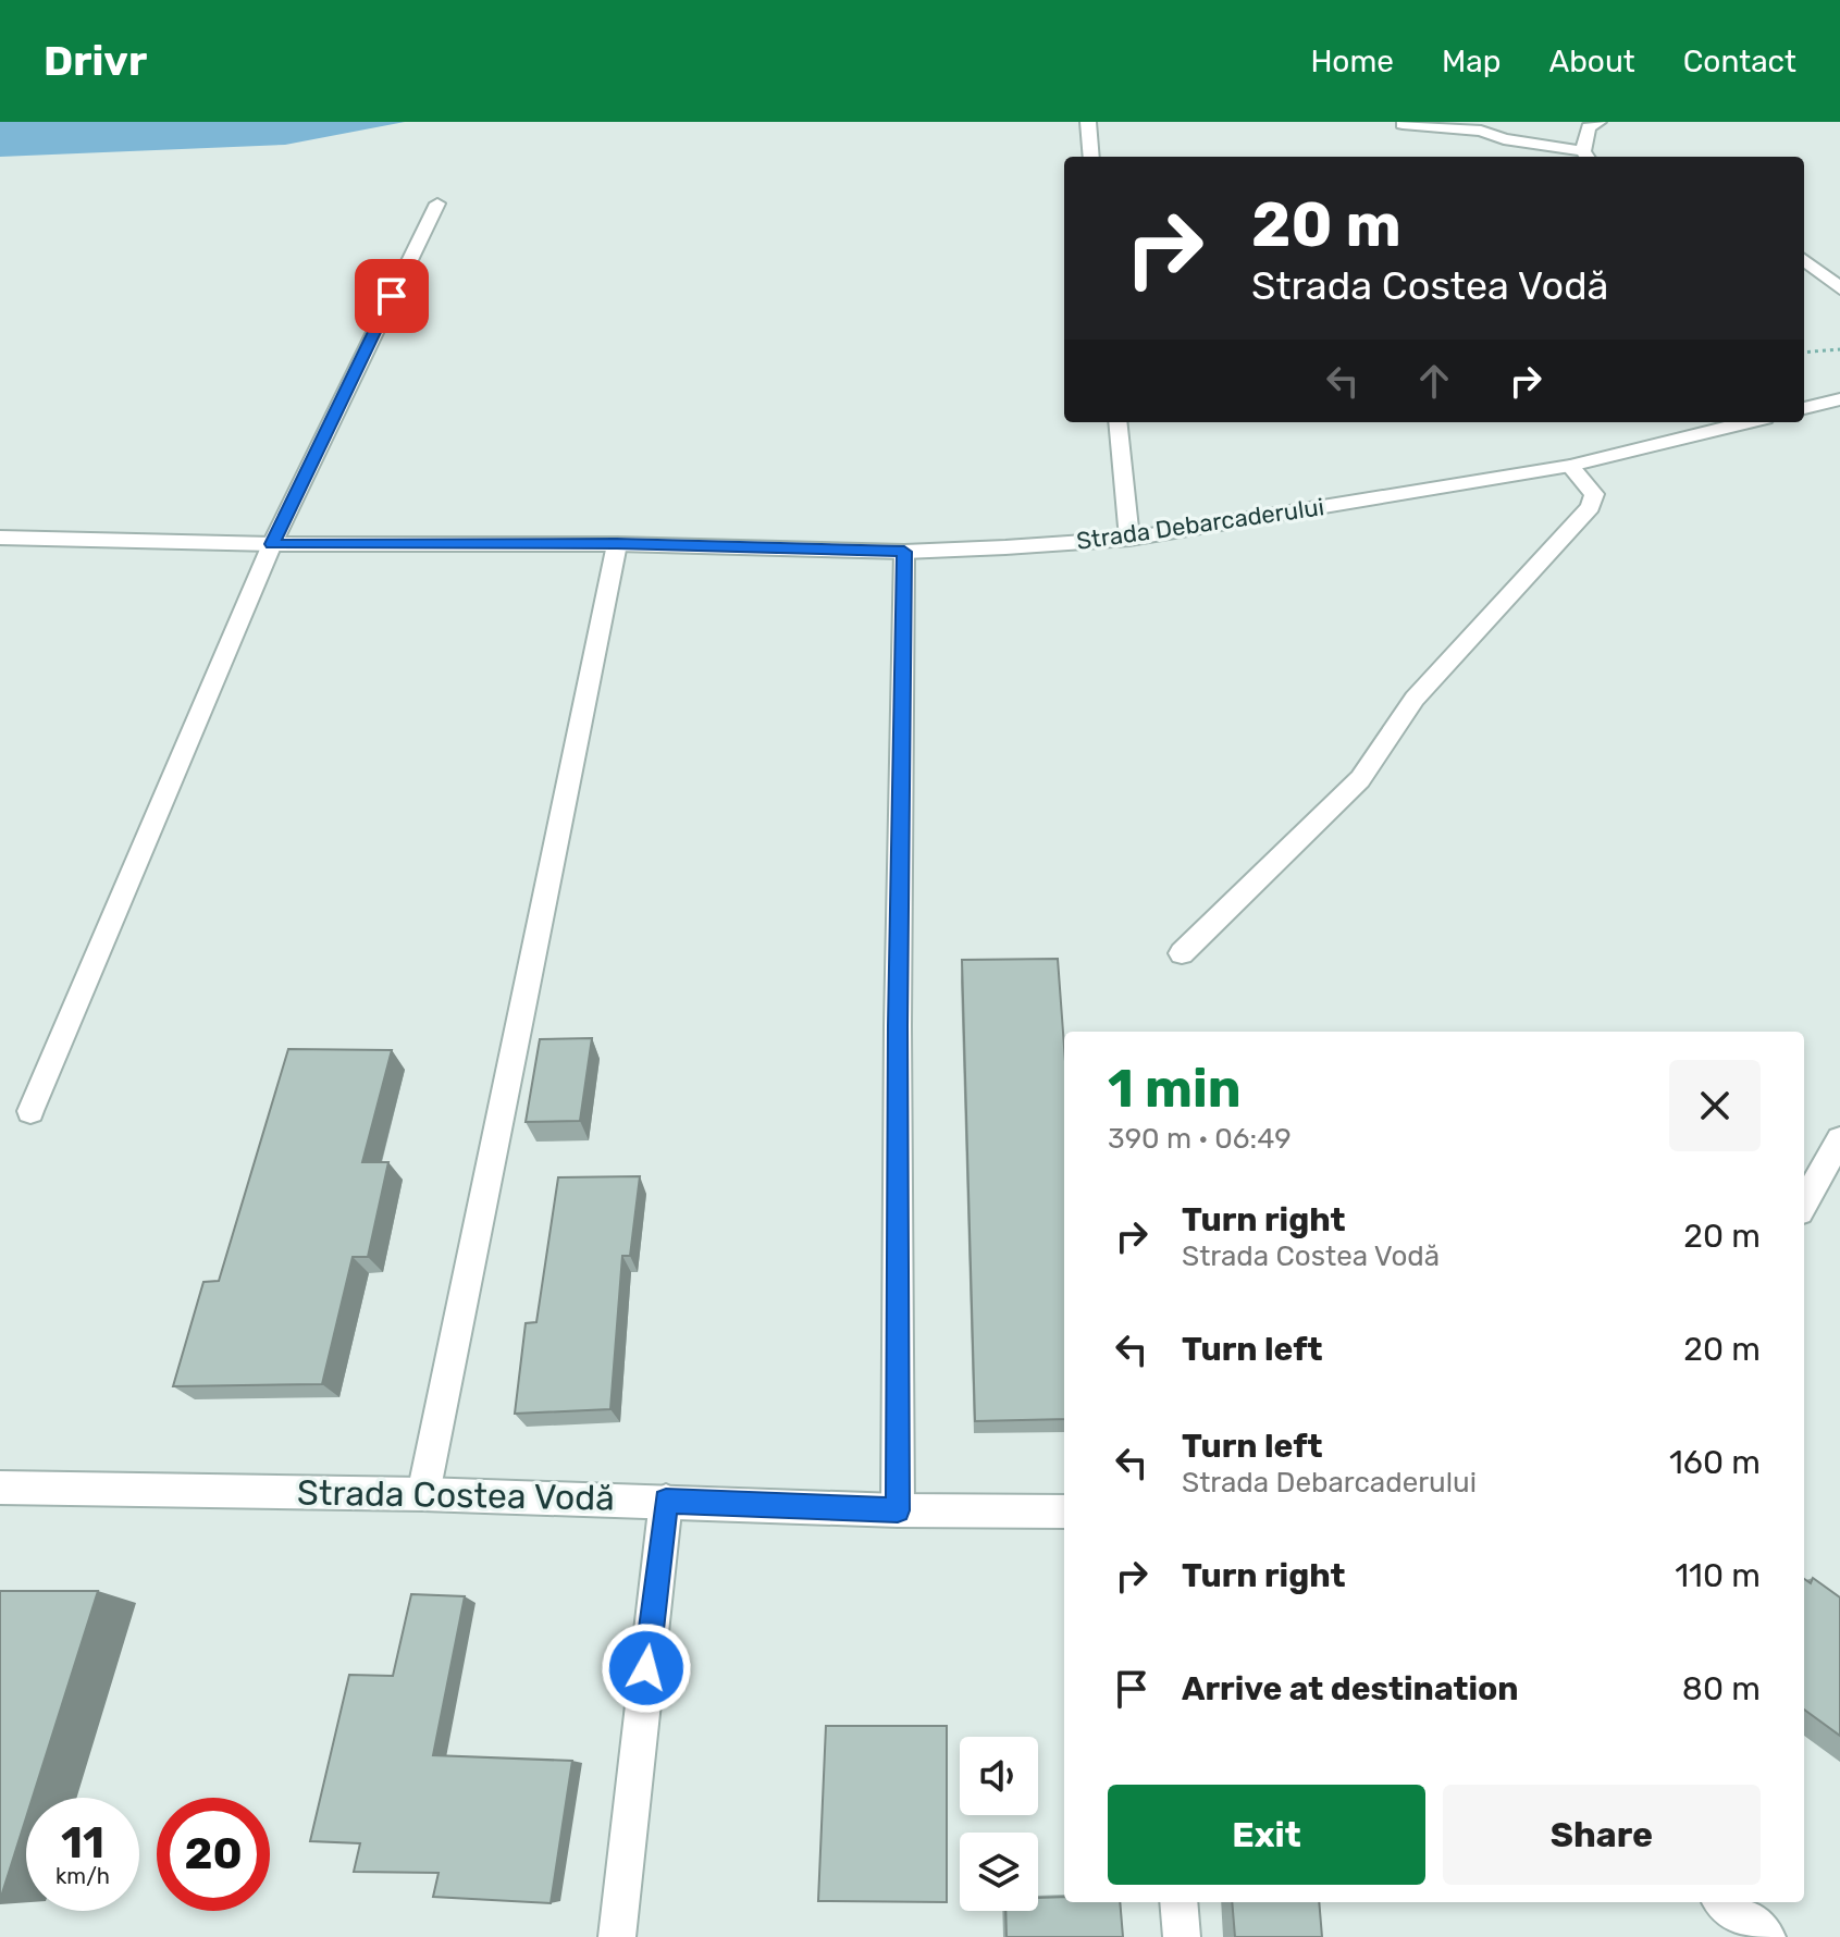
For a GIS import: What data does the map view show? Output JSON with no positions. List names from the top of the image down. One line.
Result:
{"streets":{"street":["Strada Debarcaderului","Strada Costea Vodă"]},"page":{"header":"Drivr","nav":["Home","Map","About","Contact"],"turn":["20 m","Strada Costea Vodă"],"heading":["1 min","390 m · 06:49"],"list":[{"name":"Turn right","note":"Strada Costea Vodă","value":"20 m"},{"name":"Turn left","value":"20 m"},{"name":"Turn left","note":"Strada Debarcaderului","value":"160 m"},{"name":"Turn right","value":"110 m"},{"name":"Arrive at destination","value":"80 m"}],"buttons":["Exit","Share"],"speed":"11 km/h","limit":"20"}}
